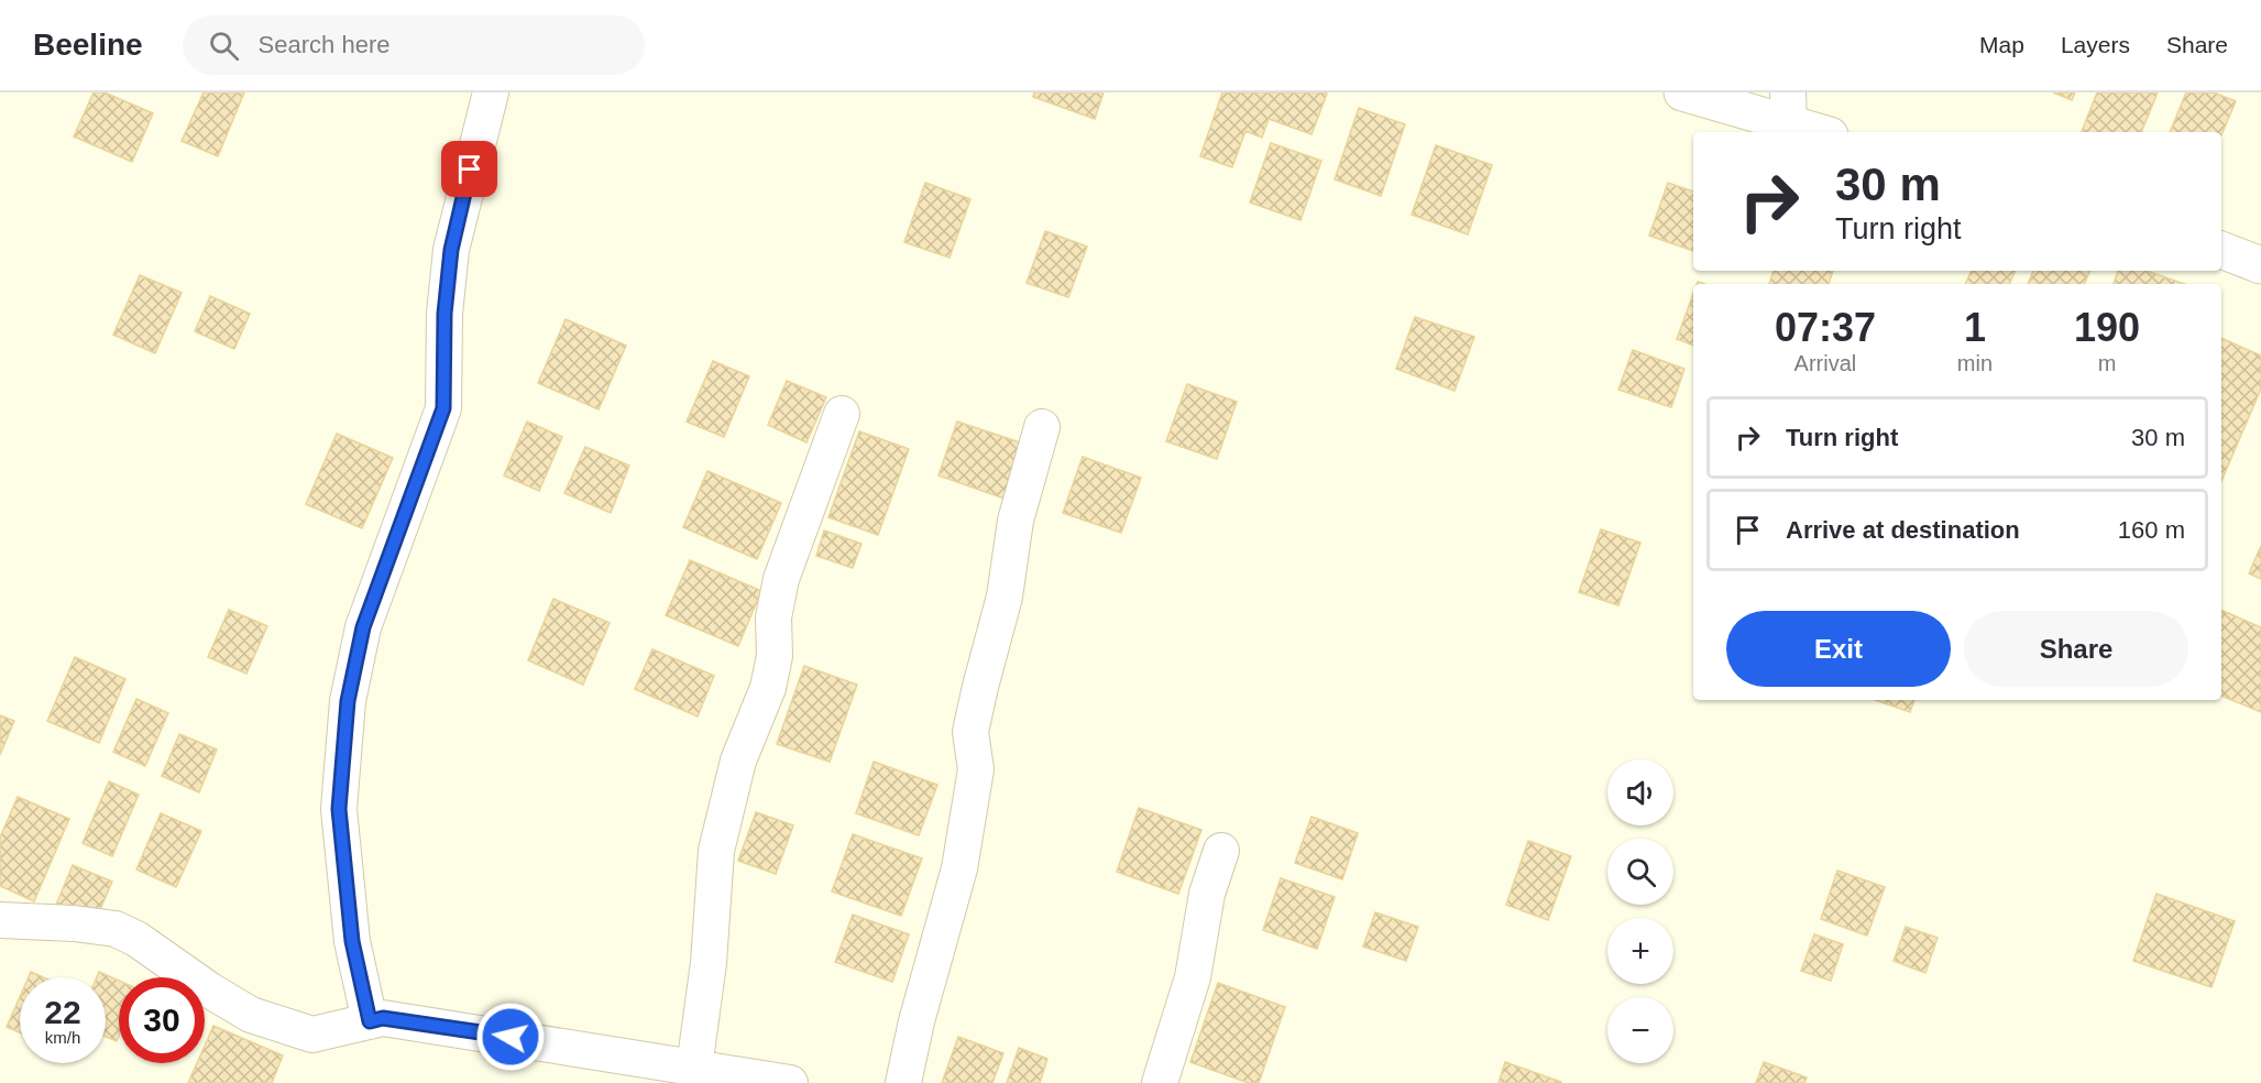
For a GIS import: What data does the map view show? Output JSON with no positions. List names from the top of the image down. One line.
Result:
{"page":{"header":"Beeline","search":"Search here","nav":["Map","Layers","Share"],"turn":["30 m","Turn right"],"eta":["07:37","Arrival","1","min","190","m"],"list":[{"name":"Turn right","value":"30 m"},{"name":"Arrive at destination","value":"160 m"}],"buttons":["Exit","Share"],"map_buttons":["+","−"],"speed":"22 km/h","limit":"30"}}
